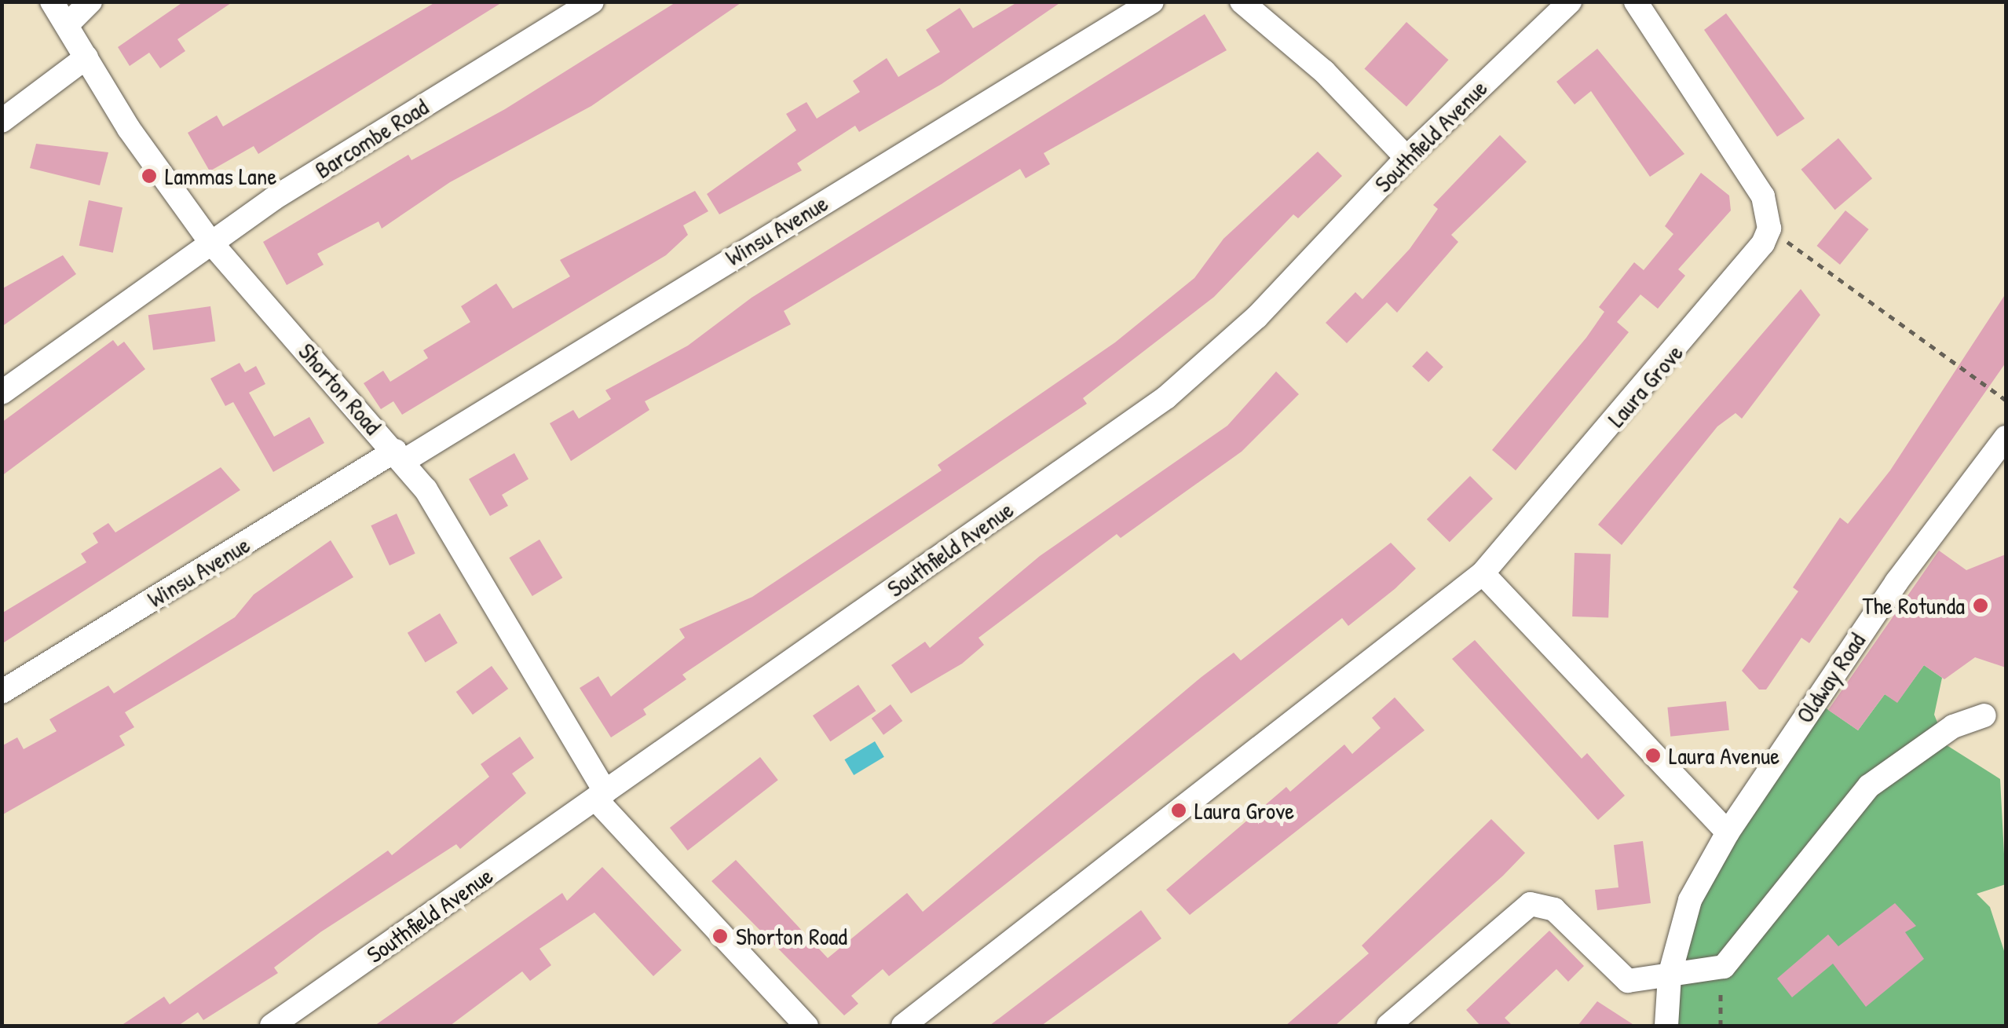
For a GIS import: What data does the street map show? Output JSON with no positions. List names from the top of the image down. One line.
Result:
{"streets":{"street":["Southfield Avenue","Barcombe Road","Winsu Avenue","Laura Grove","Shorton Road","Oldway Road"]},"crossings":[["Southfield Avenue","Shorton Road"],["Barcombe Road","Shorton Road"],["Winsu Avenue","Shorton Road"]],"places":["Lammas Lane","The Rotunda","Laura Avenue","Laura Grove","Shorton Road"]}
